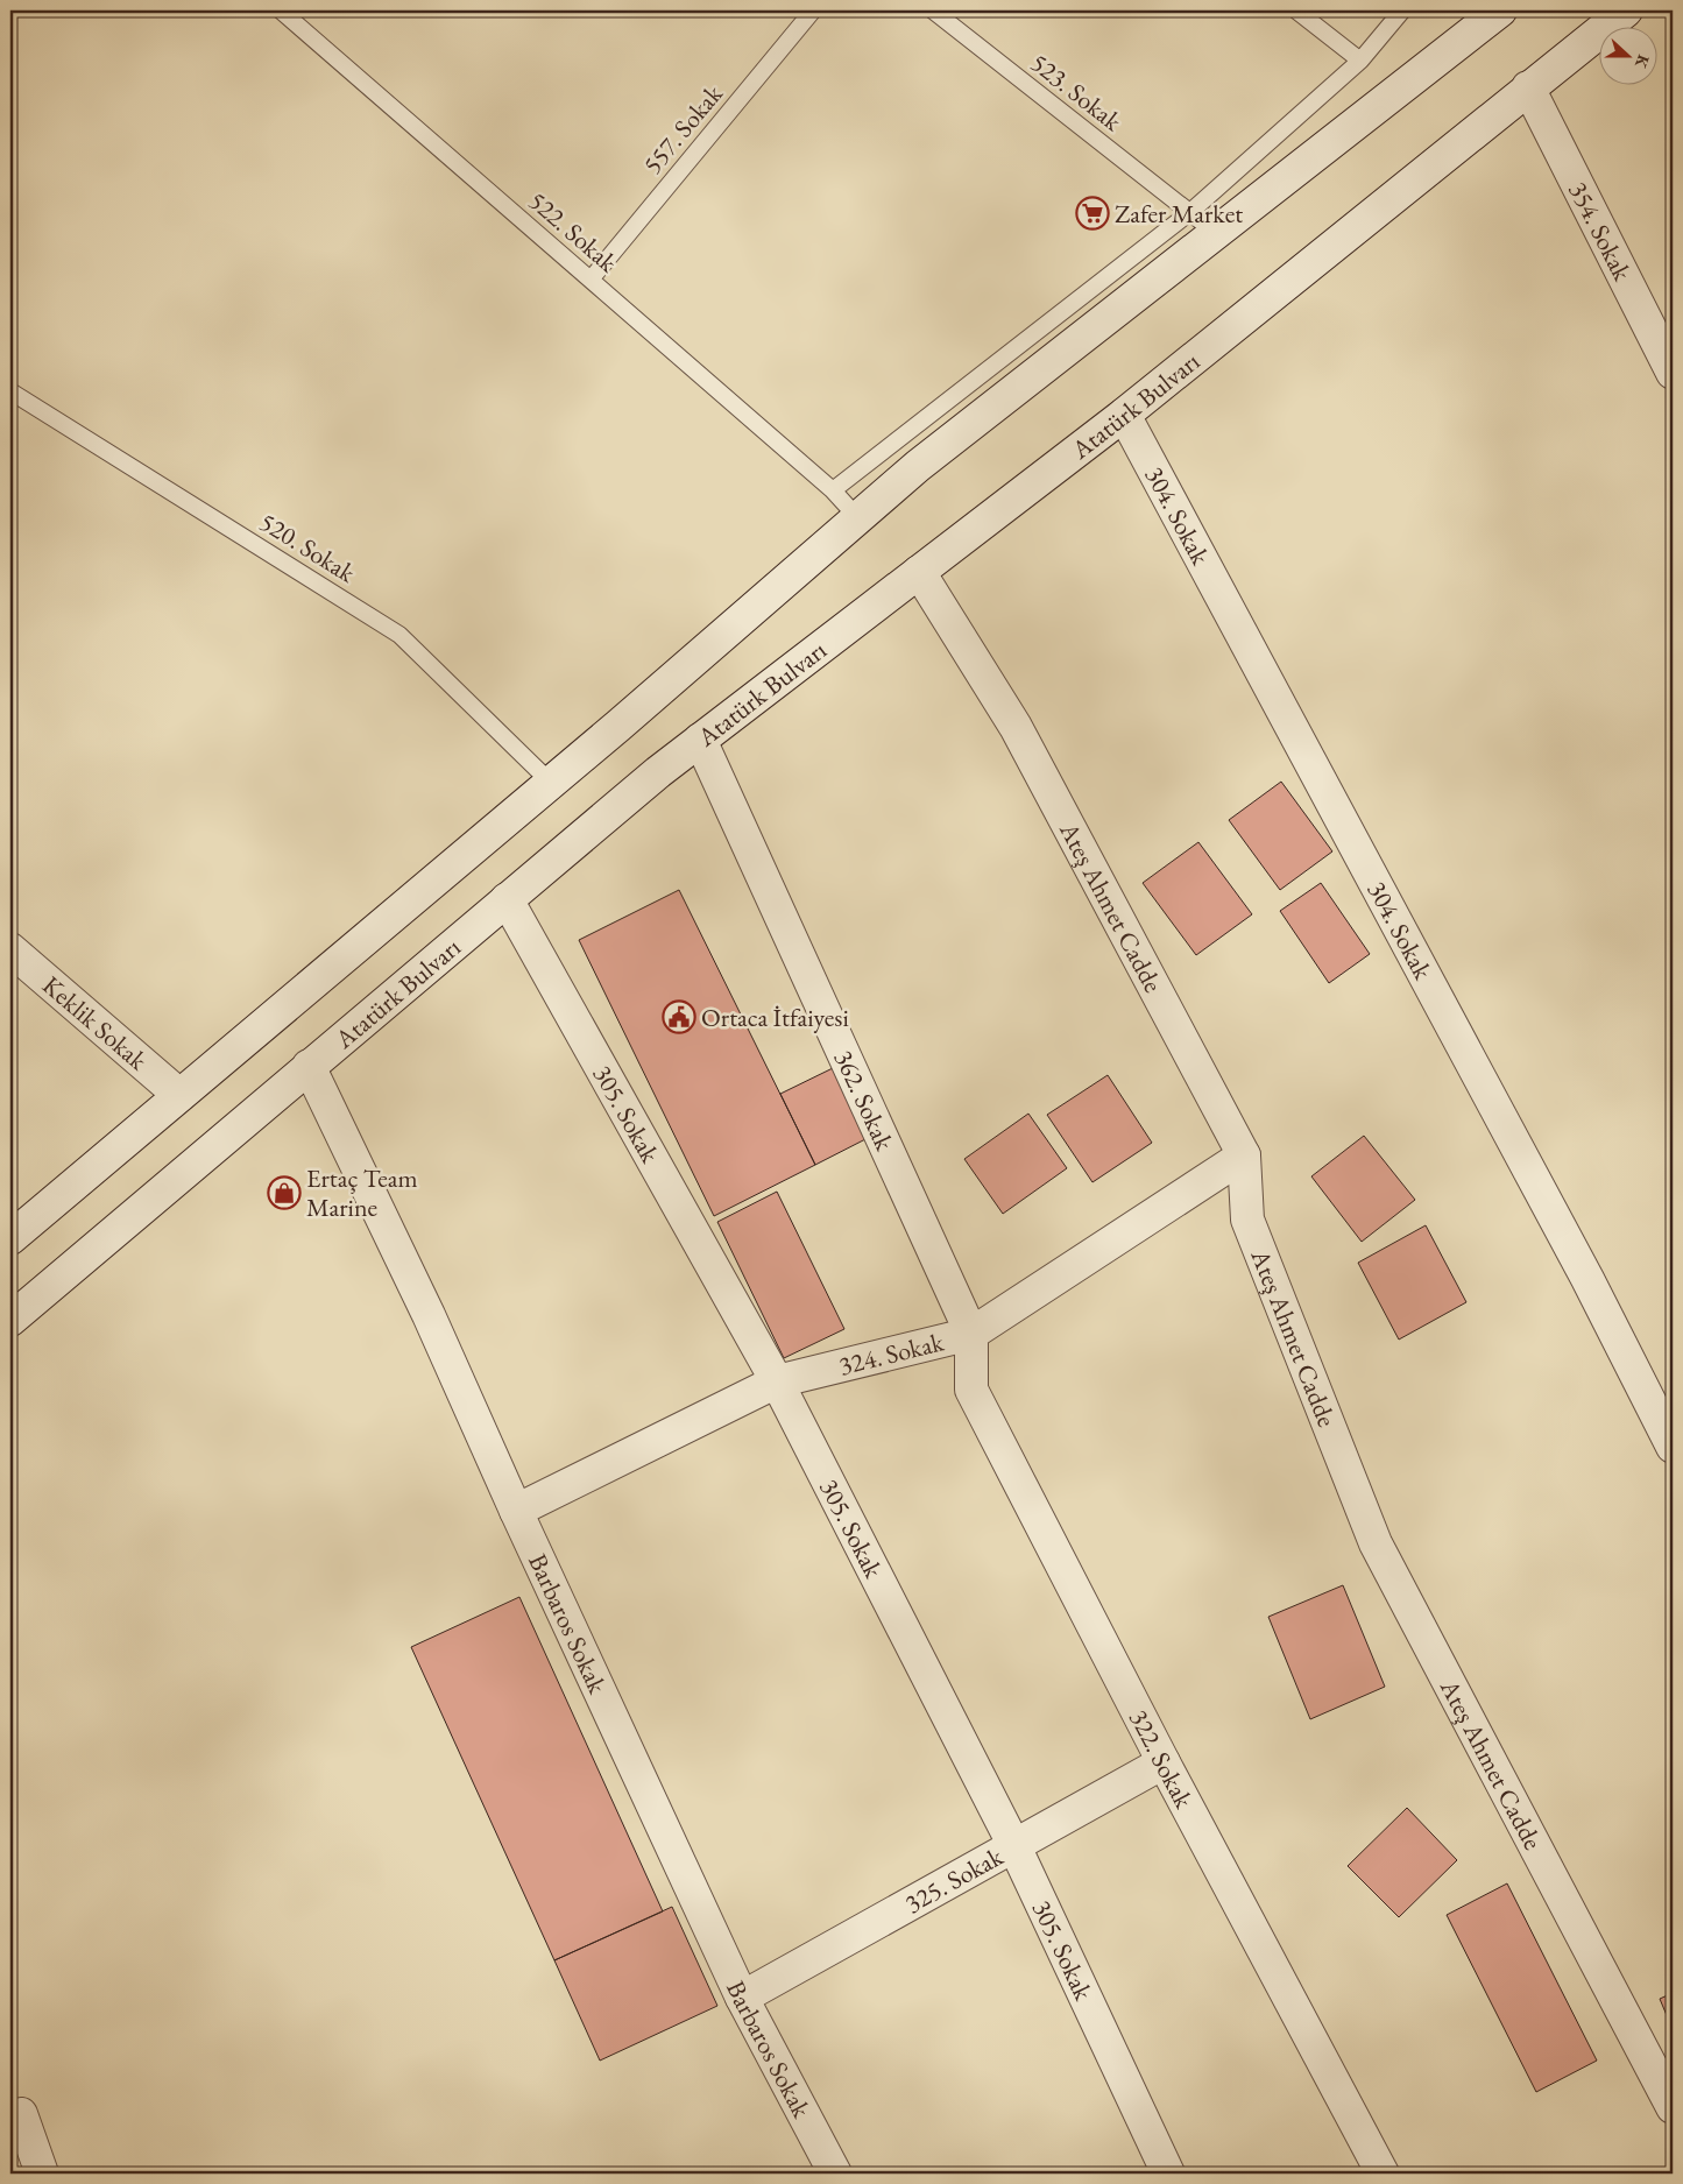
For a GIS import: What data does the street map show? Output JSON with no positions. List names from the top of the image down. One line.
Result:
{"streets":{"street":["354. Sokak","Atatürk Bulvarı","304. Sokak","Ateş Ahmet Cadde","Keklik Sokak","362. Sokak","305. Sokak","324. Sokak","Barbaros Sokak","322. Sokak","325. Sokak"],"lane":["523. Sokak","557. Sokak","522. Sokak","520. Sokak"]},"crossings":[["557. Sokak","522. Sokak"],["354. Sokak","Atatürk Bulvarı"],["Atatürk Bulvarı","304. Sokak"],["Atatürk Bulvarı","Ateş Ahmet Cadde"],["Atatürk Bulvarı","362. Sokak"],["Atatürk Bulvarı","305. Sokak"],["Atatürk Bulvarı","Barbaros Sokak"],["Ateş Ahmet Cadde","324. Sokak"],["362. Sokak","324. Sokak"],["362. Sokak","322. Sokak"],["305. Sokak","324. Sokak"],["305. Sokak","325. Sokak"],["324. Sokak","Barbaros Sokak"],["324. Sokak","322. Sokak"],["Barbaros Sokak","325. Sokak"],["322. Sokak","325. Sokak"]],"places":{"supermarket":["Zafer Market"],"public building":["Ortaca İtfaiyesi"],"shop":["Ertaç Team Marine"]},"north":"right"}
